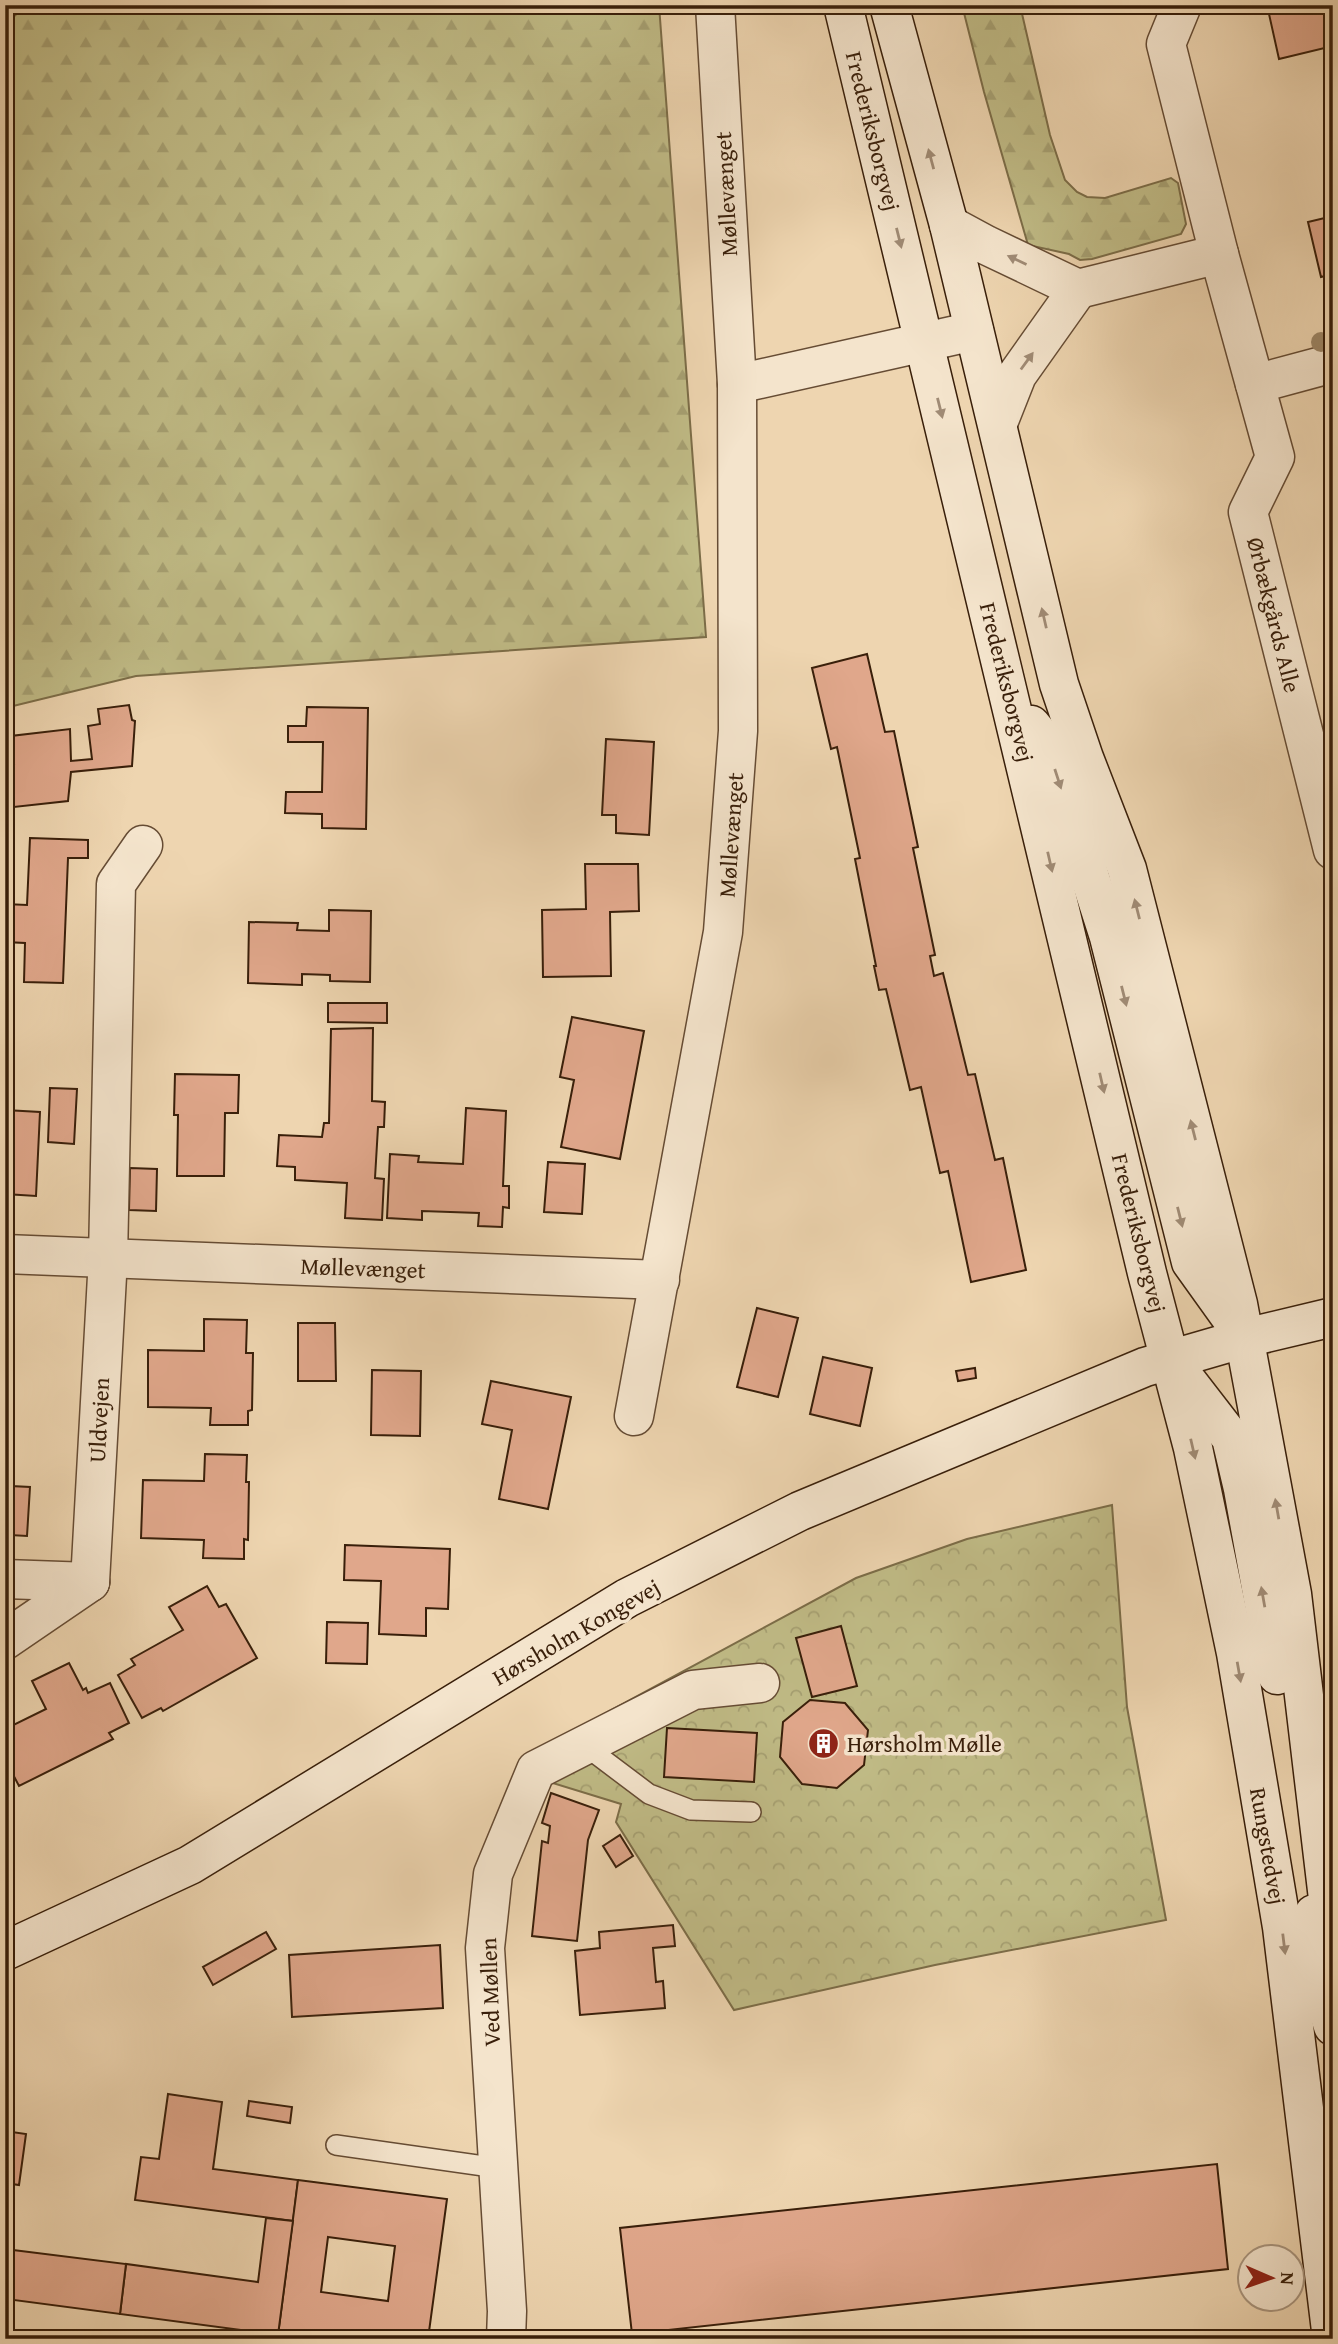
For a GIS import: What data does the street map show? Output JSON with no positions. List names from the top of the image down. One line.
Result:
{"streets":{"main road":["Frederiksborgvej","Møllevænget","Ørbækgårds Alle","Uldvejen","Hørsholm Kongevej","Rungstedvej","Ved Møllen"]},"crossings":[["Frederiksborgvej","Hørsholm Kongevej"],["Frederiksborgvej","Rungstedvej"],["Møllevænget","Uldvejen"],["Hørsholm Kongevej","Rungstedvej"]],"places":{"building":["Hørsholm Mølle"]},"north":"right"}
